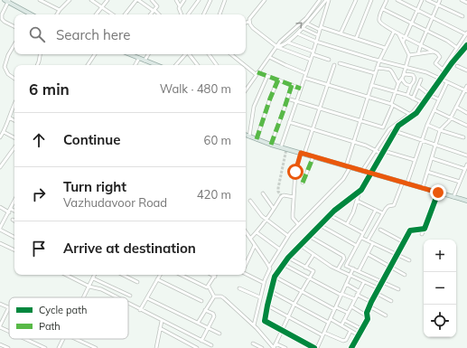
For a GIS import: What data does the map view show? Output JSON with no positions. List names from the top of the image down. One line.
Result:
{"legend":["Cycle path","Path"],"page":{"search":"Search here","heading":["6 min","Walk · 480 m"],"list":[["Continue","60 m"],["Turn right","Vazhudavoor Road","420 m"],"Arrive at destination"],"map_buttons":["+","−"]}}
